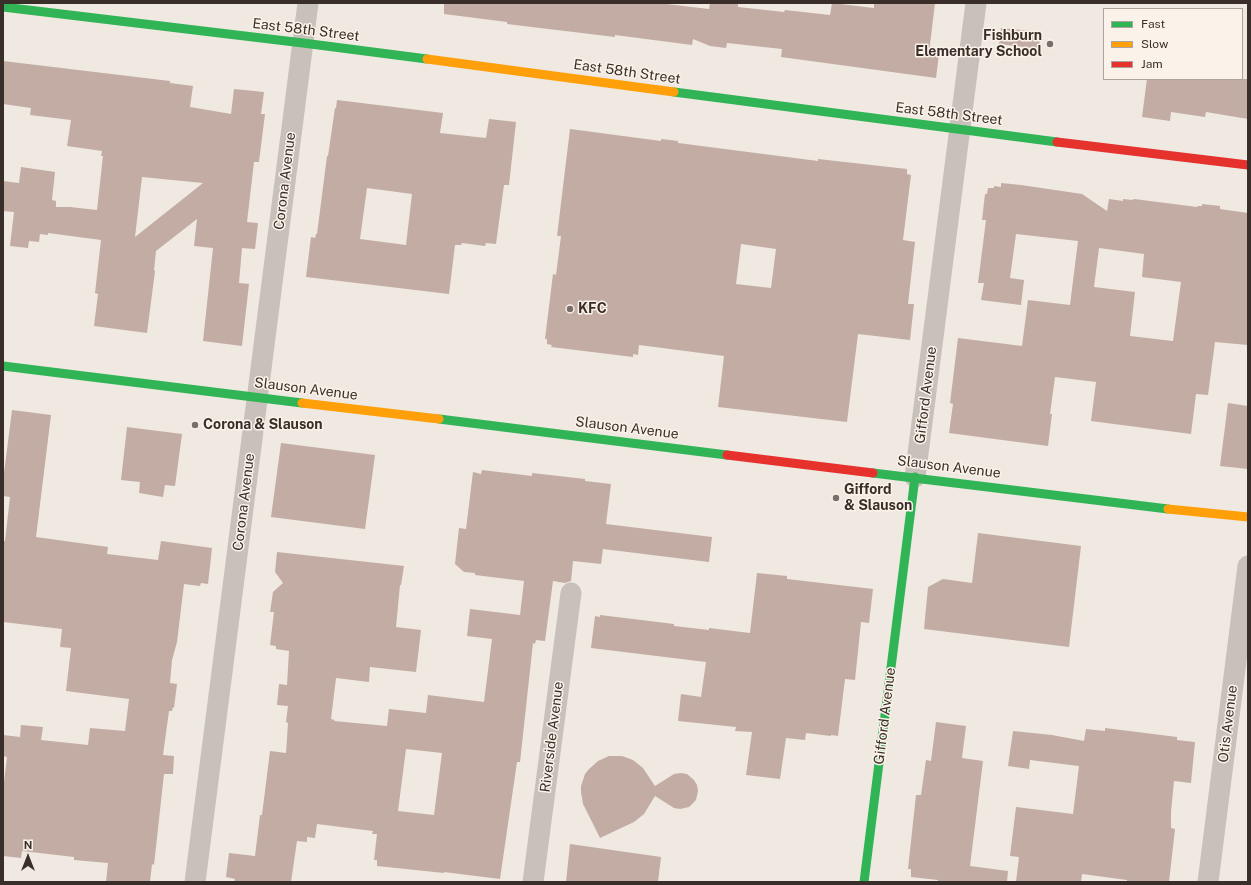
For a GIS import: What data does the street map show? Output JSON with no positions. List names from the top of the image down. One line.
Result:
{"streets":{"street":["East 58th Street","Corona Avenue","Slauson Avenue","Gifford Avenue","Otis Avenue","Riverside Avenue"]},"crossings":[["East 58th Street","Corona Avenue"],["East 58th Street","Gifford Avenue"],["Corona Avenue","Slauson Avenue"],["Slauson Avenue","Gifford Avenue"]],"places":["Fishburn Elementary School","KFC","Corona & Slauson","Gifford & Slauson"],"legend":["Fast","Slow","Jam"],"north":"top"}
